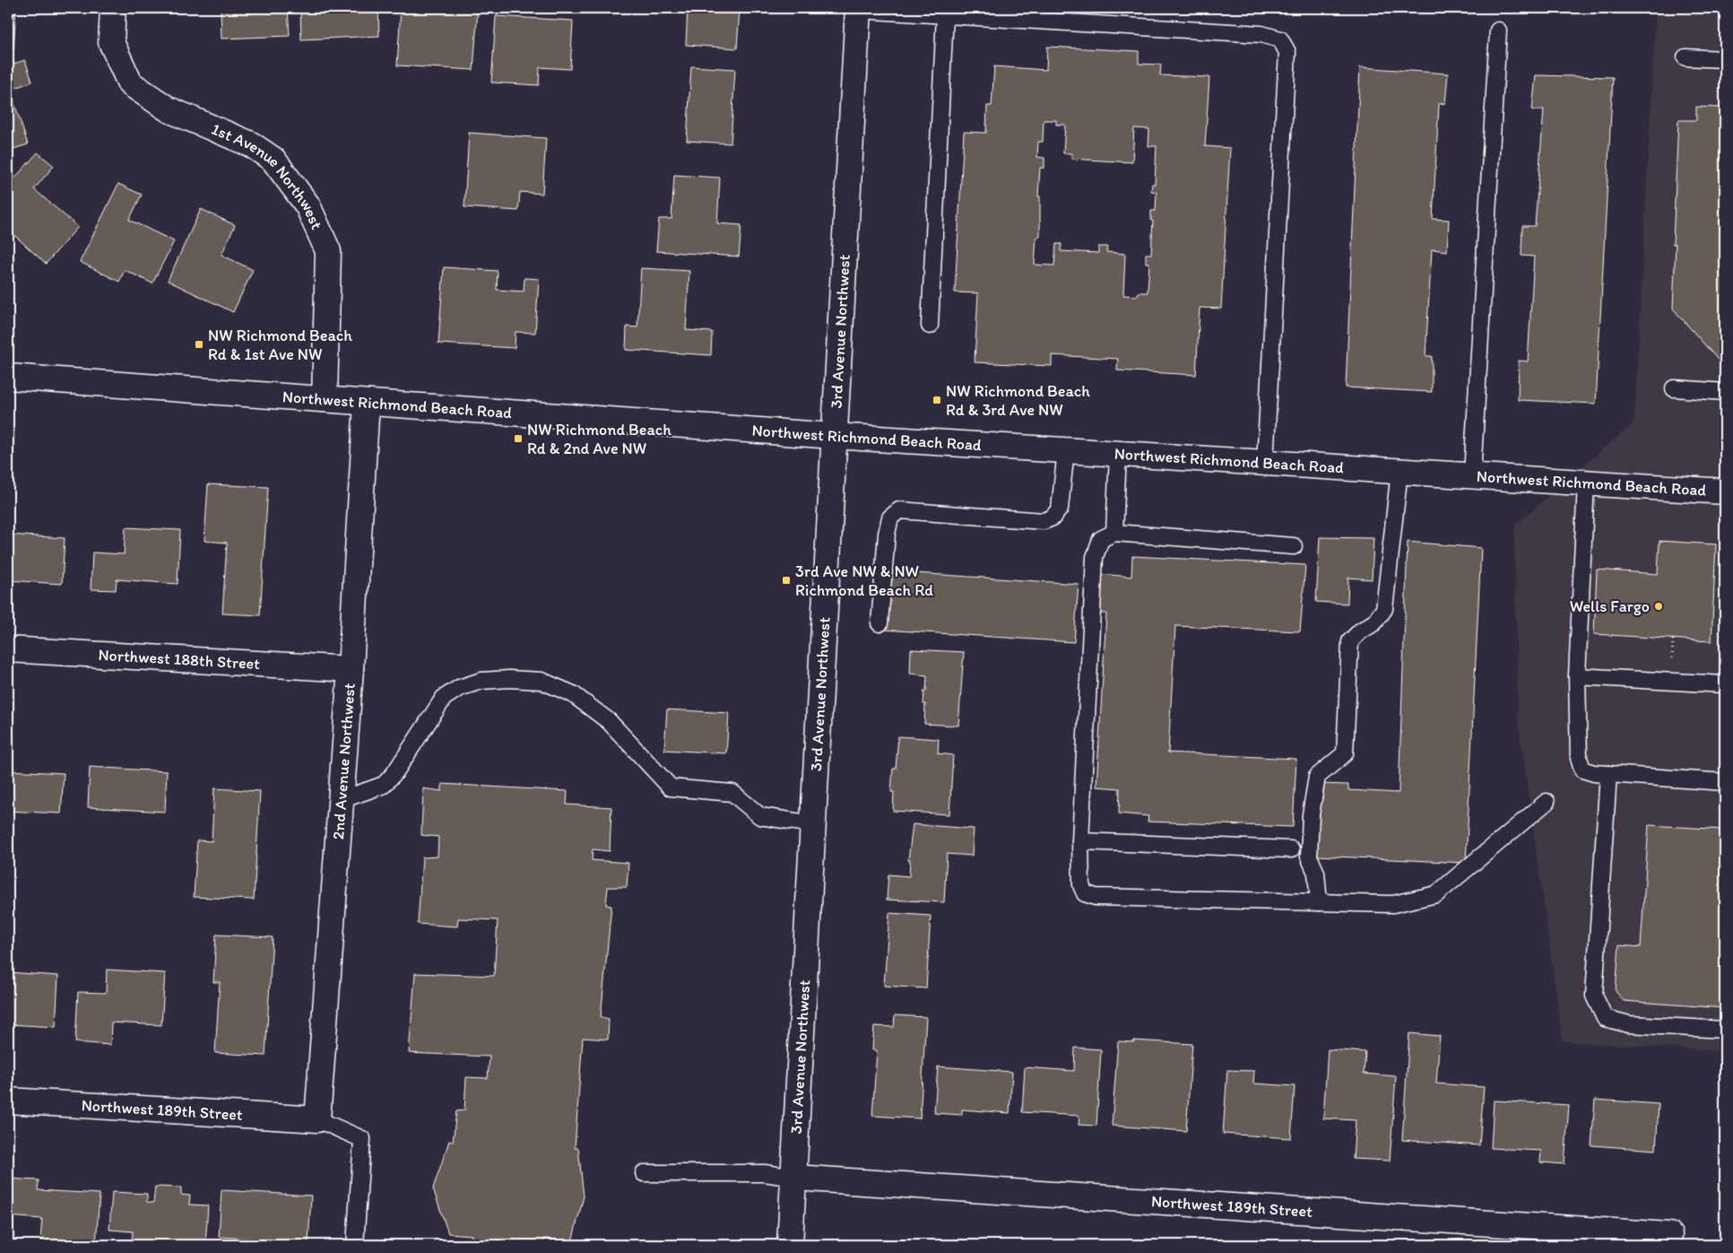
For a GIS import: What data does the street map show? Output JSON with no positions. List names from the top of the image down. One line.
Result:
{"streets":{"street":["1st Avenue Northwest","3rd Avenue Northwest","Northwest Richmond Beach Road","Northwest 188th Street","2nd Avenue Northwest","Northwest 189th Street"]},"crossings":[["1st Avenue Northwest","Northwest Richmond Beach Road"],["3rd Avenue Northwest","Northwest Richmond Beach Road"],["3rd Avenue Northwest","Northwest 189th Street"],["Northwest Richmond Beach Road","2nd Avenue Northwest"],["Northwest 188th Street","2nd Avenue Northwest"],["2nd Avenue Northwest","Northwest 189th Street"]],"places":{"transit":["NW Richmond Beach Rd & 1st Ave NW","NW Richmond Beach Rd & 3rd Ave NW","NW Richmond Beach Rd & 2nd Ave NW","3rd Ave NW & NW Richmond Beach Rd"],"other":["Wells Fargo"]}}
